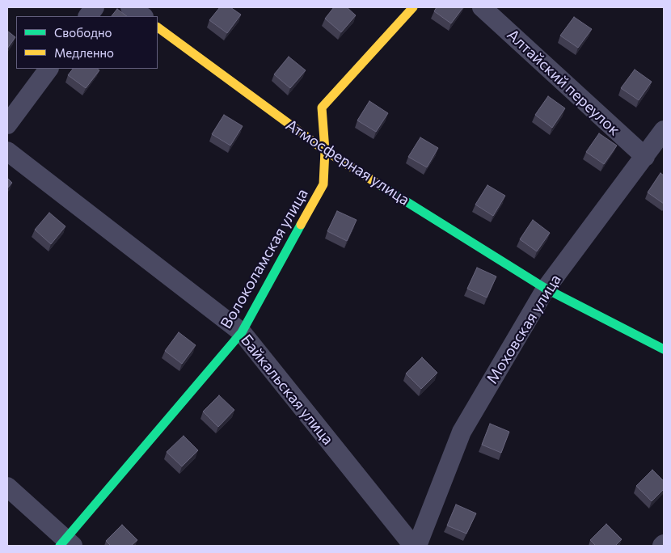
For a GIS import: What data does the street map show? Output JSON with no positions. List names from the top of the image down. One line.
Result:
{"streets":{"street":["Алтайский переулок","Атмосферная улица","Волоколамская улица","Моховская улица","Байкальская улица"]},"crossings":[["Алтайский переулок","Моховская улица"],["Атмосферная улица","Волоколамская улица"],["Атмосферная улица","Моховская улица"],["Волоколамская улица","Байкальская улица"]],"legend":["Свободно","Медленно"]}
